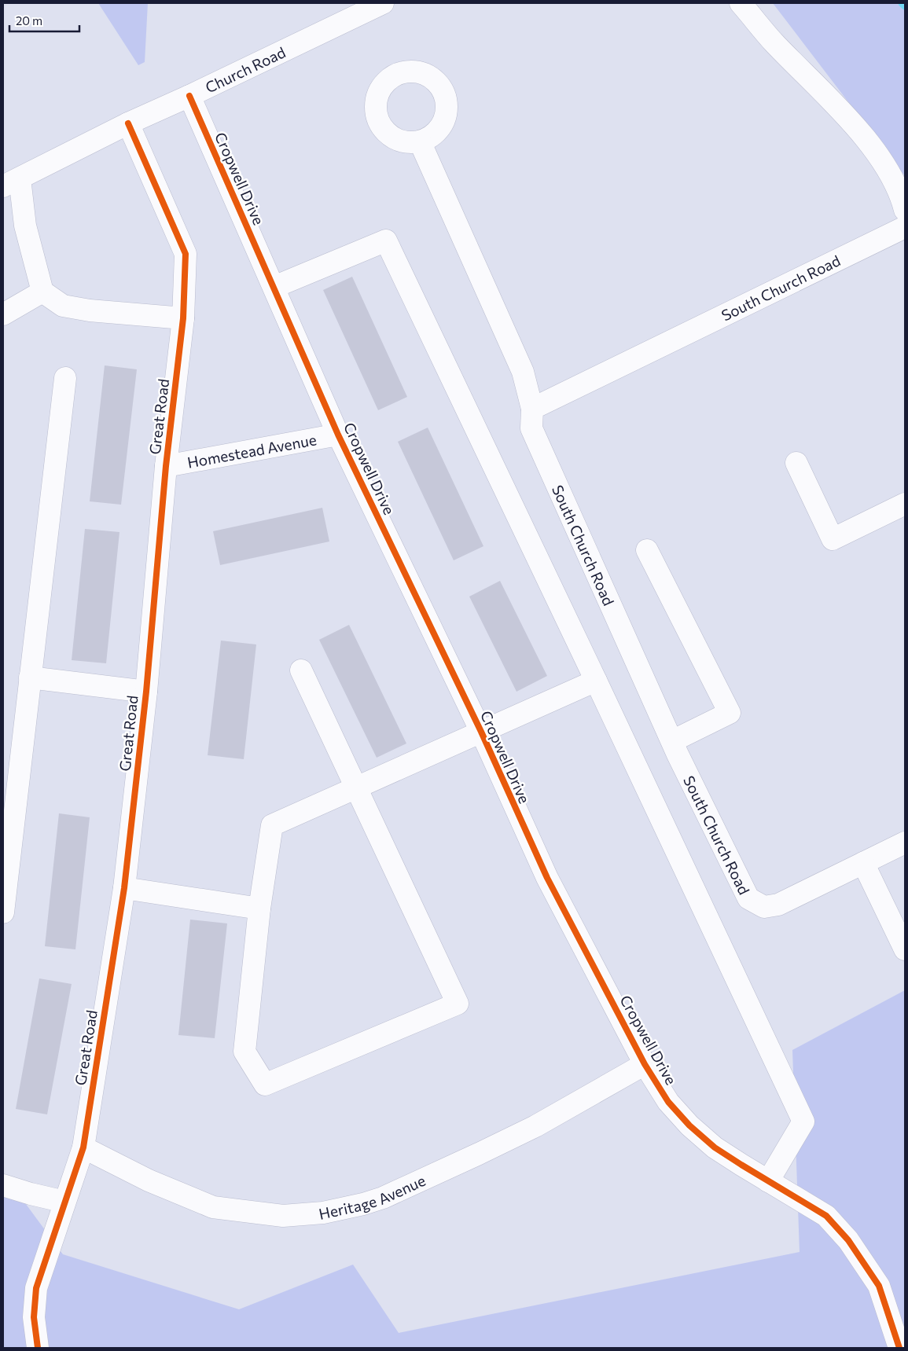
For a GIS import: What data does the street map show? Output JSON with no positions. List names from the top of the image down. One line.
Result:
{"streets":{"street":["Church Road","Cropwell Drive","South Church Road","Great Road","Homestead Avenue","Heritage Avenue"]},"crossings":[["Church Road","Cropwell Drive"],["Church Road","Great Road"],["Cropwell Drive","Homestead Avenue"],["Cropwell Drive","Heritage Avenue"],["Great Road","Homestead Avenue"],["Great Road","Heritage Avenue"]],"scale_bar":"20 m"}
